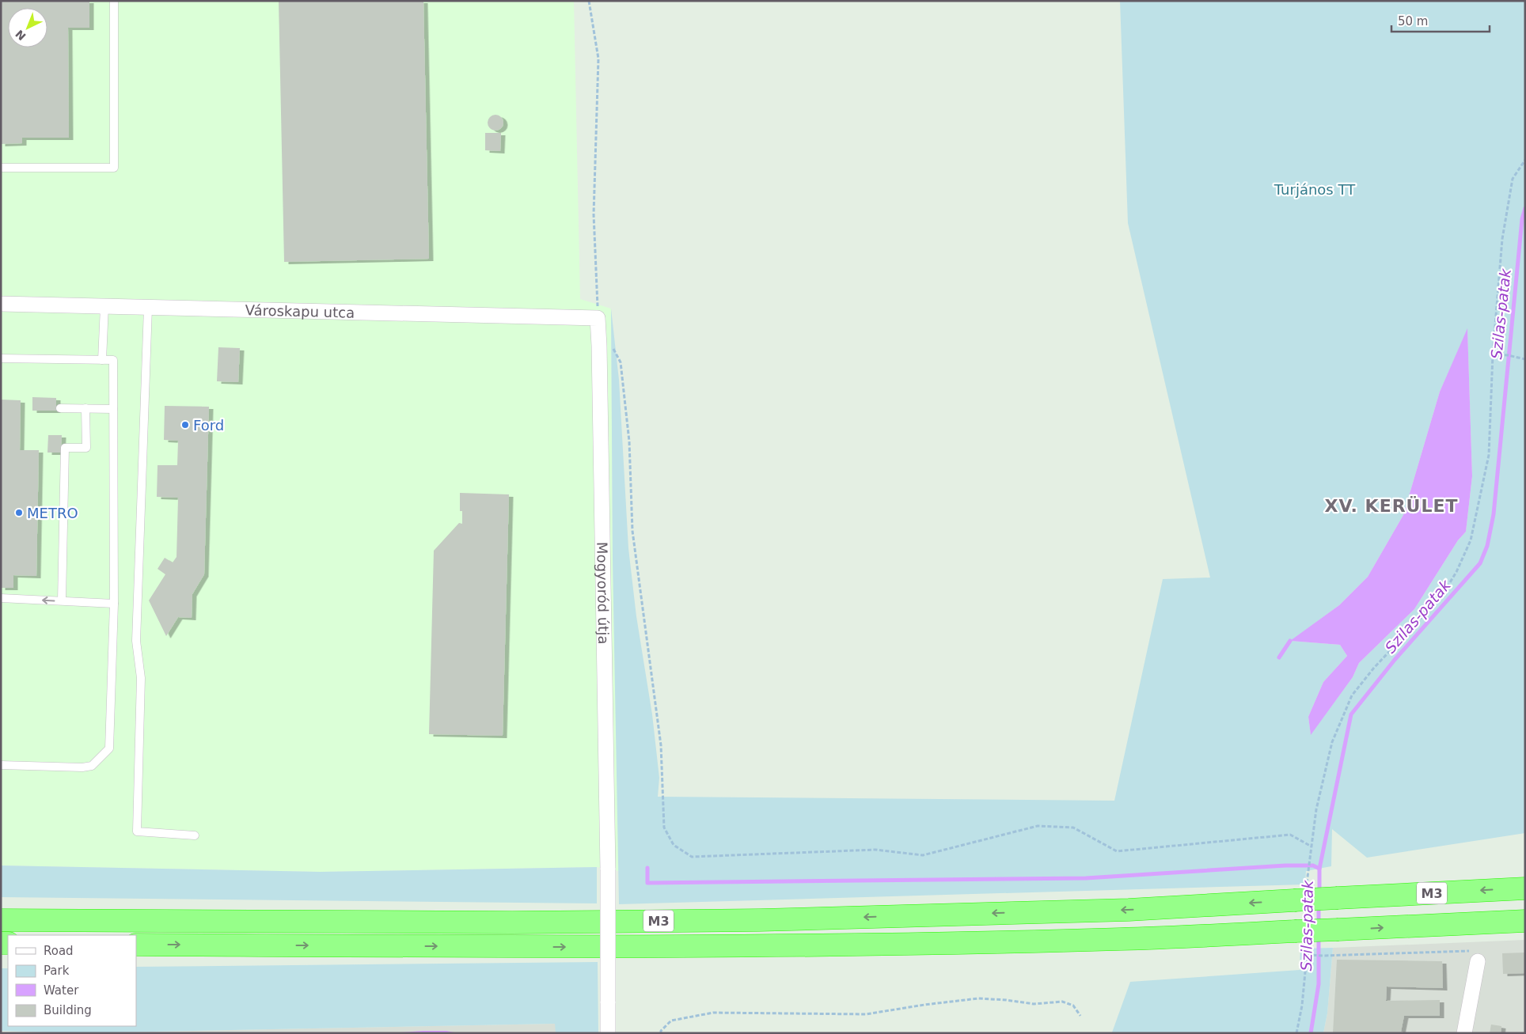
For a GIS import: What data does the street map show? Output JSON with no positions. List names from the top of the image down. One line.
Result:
{"streets":{"highway":["M3"],"street":["Városkapu utca","Mogyoród útja"]},"crossings":[["Városkapu utca","Mogyoród útja"]],"districts":["XV. KERÜLET"],"water":["Szilas-patak"],"parks":["Turjános TT"],"places":["Ford","METRO"],"legend":["Road","Park","Water","Building"],"scale_bar":"50 m","north":"bottom left"}
